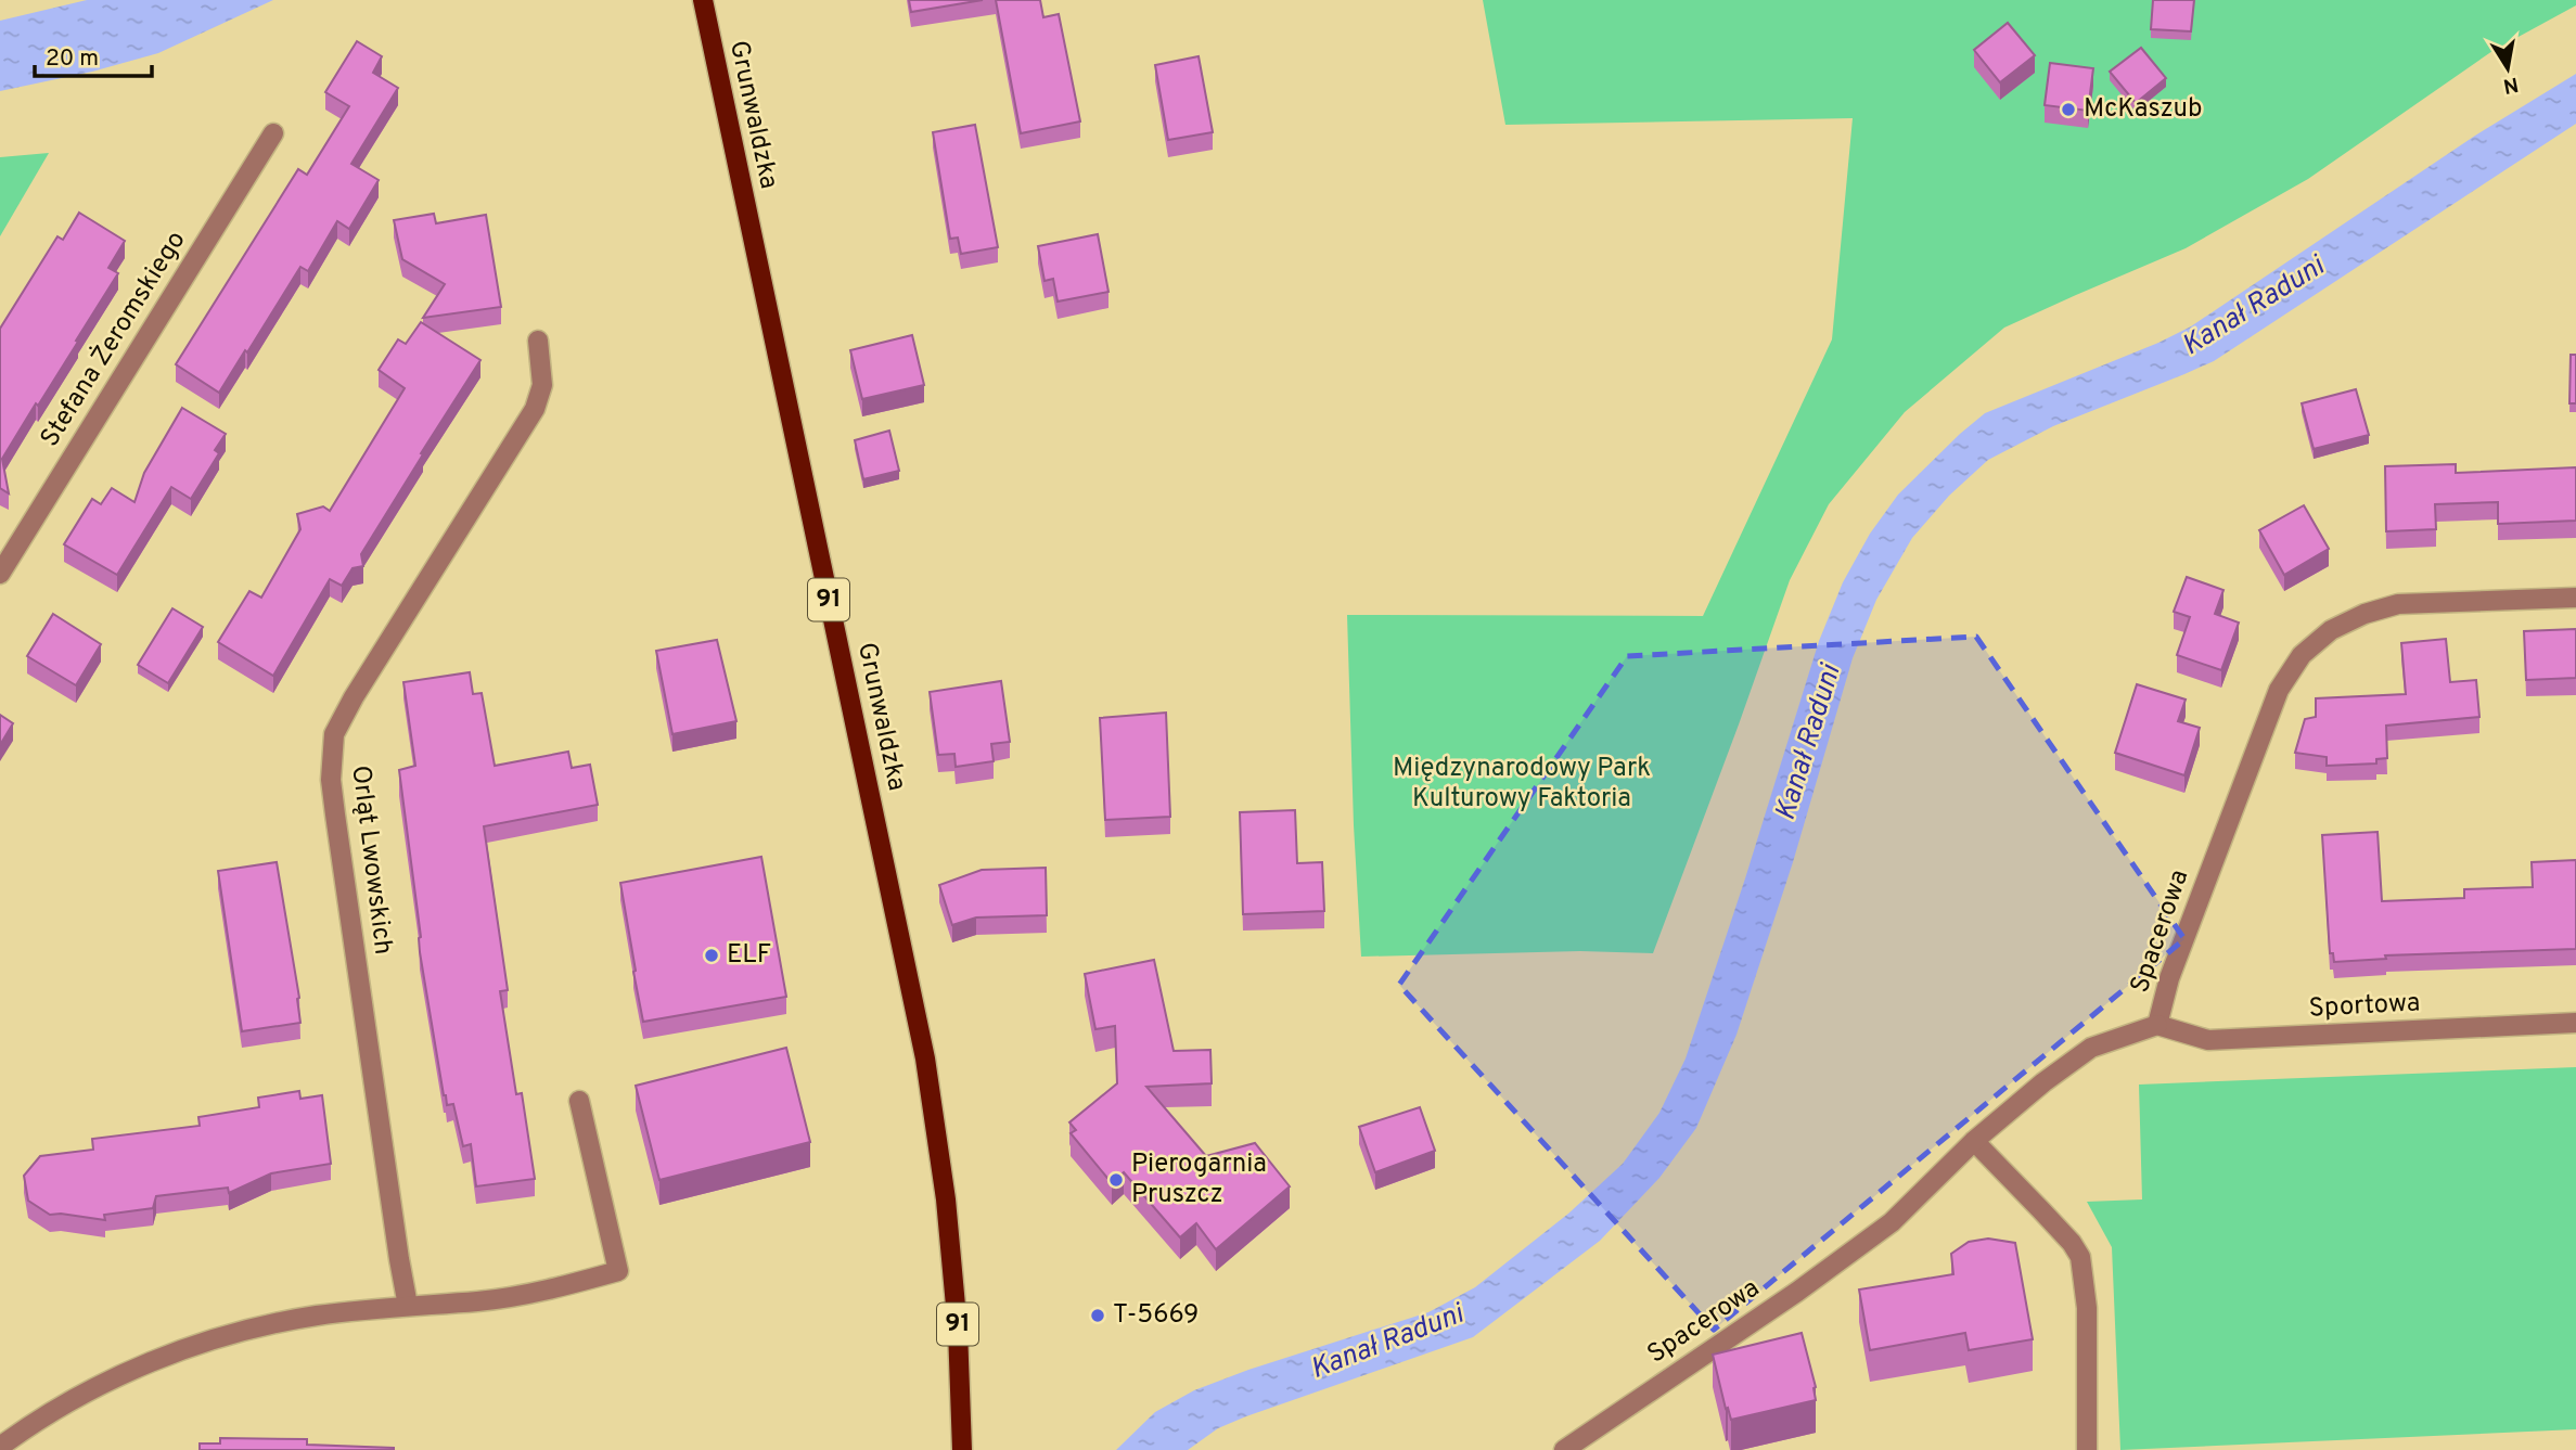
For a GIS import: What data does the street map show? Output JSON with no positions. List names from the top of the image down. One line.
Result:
{"streets":{"main road":["Grunwaldzka","91"],"street":["Stefana Żeromskiego","Orląt Lwowskich","Spacerowa","Sportowa"]},"crossings":[["Spacerowa","Sportowa"]],"water":["Kanał Raduni"],"parks":["Międzynarodowy Park Kulturowy Faktoria"],"places":["McKaszub","ELF","Pierogarnia Pruszcz","T-5669"],"scale_bar":"20 m","north":"bottom"}
